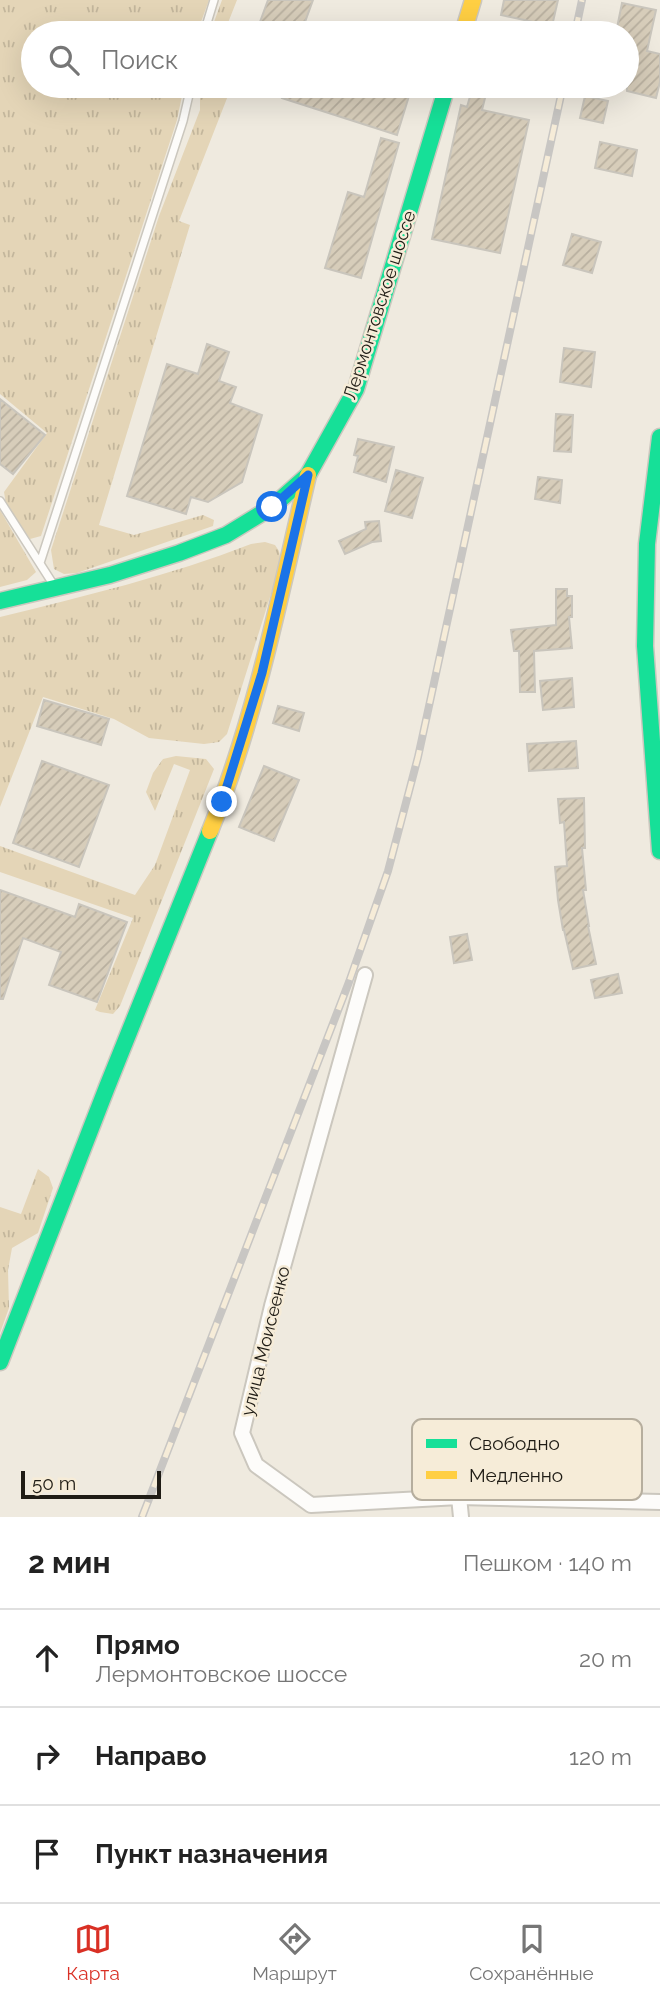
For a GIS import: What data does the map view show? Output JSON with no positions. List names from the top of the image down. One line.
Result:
{"streets":{"street":["Лермонтовское шоссе","улица Моисеенко"]},"legend":["Свободно","Медленно"],"scale_bar":"50 m","page":{"search":"Поиск","scale":"50 m","heading":["2 мин","Пешком · 140 m"],"list":[["Прямо","Лермонтовское шоссе","20 m"],["Направо","120 m"],"Пункт назначения"],"nav":["Карта","Маршрут","Сохранённые"]}}
